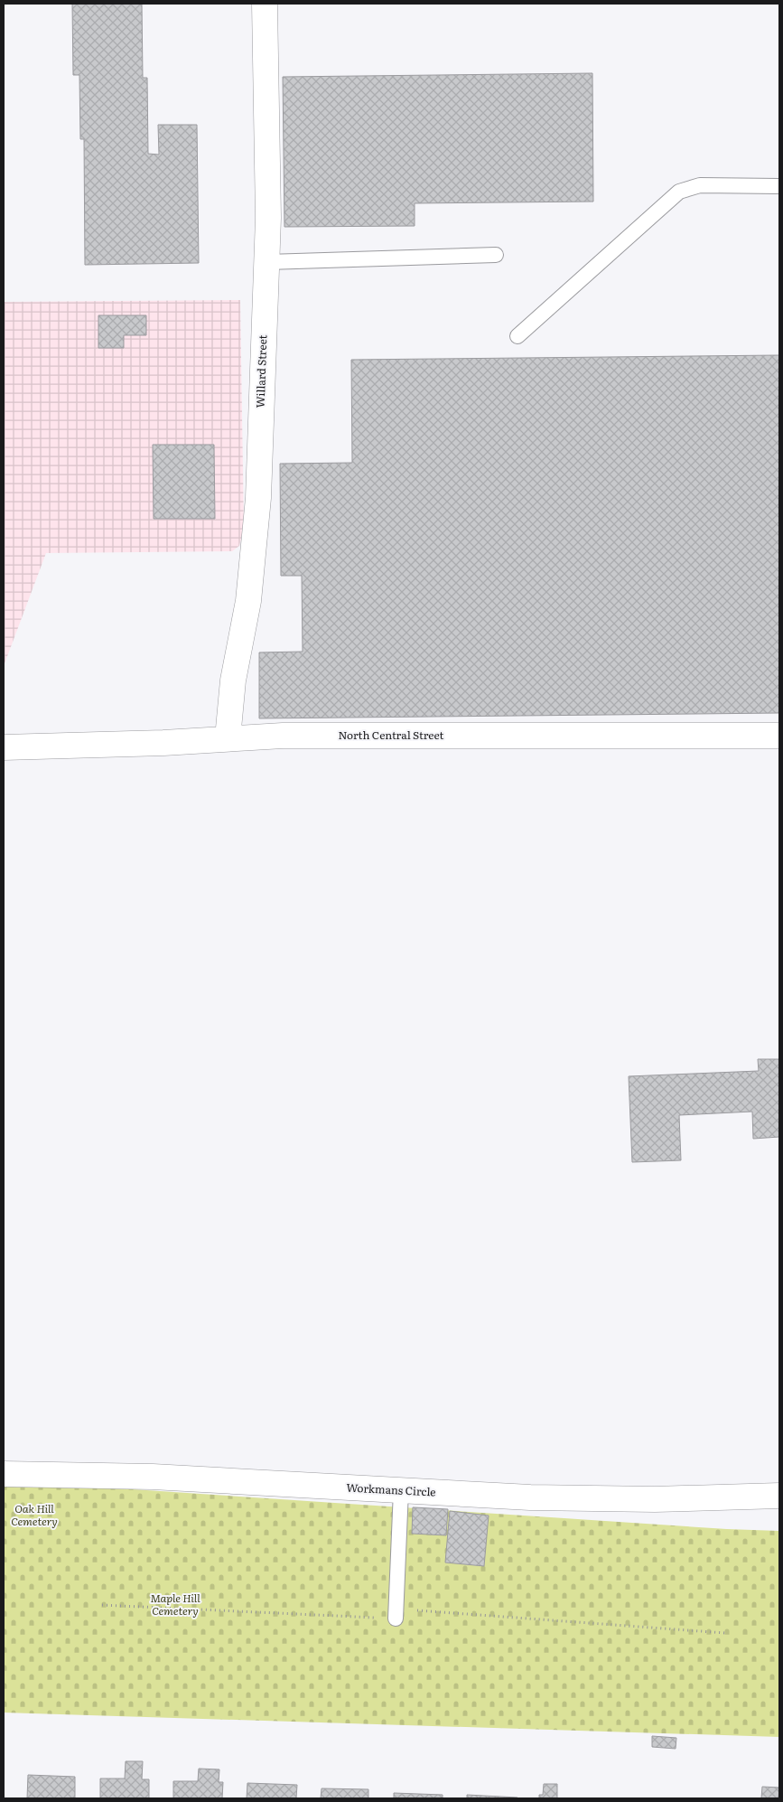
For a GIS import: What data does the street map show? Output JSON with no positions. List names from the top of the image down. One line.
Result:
{"streets":{"street":["Willard Street","North Central Street","Workmans Circle"]},"crossings":[["Willard Street","North Central Street"]],"parks":["Oak Hill Cemetery","Maple Hill Cemetery"]}
